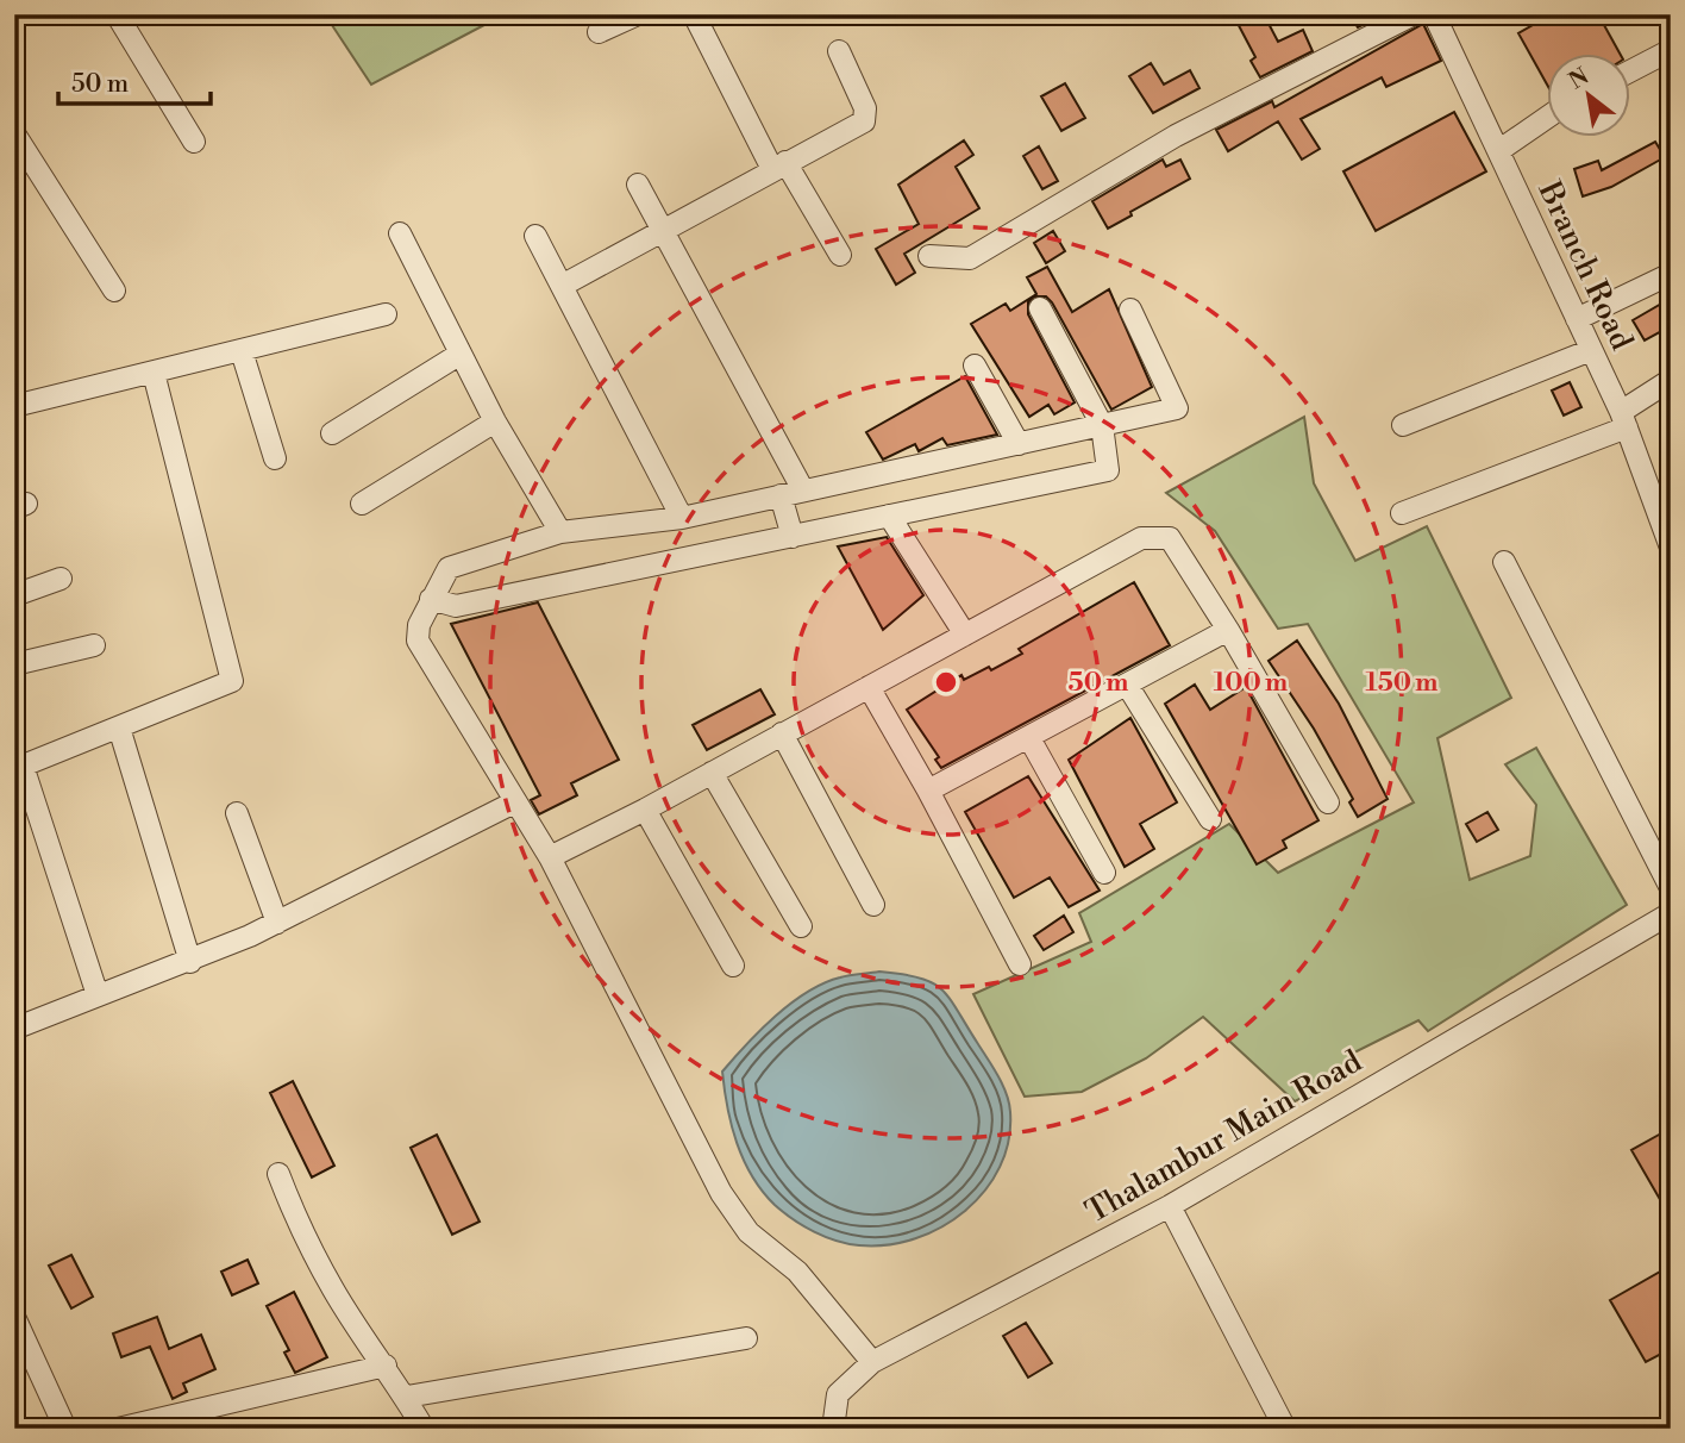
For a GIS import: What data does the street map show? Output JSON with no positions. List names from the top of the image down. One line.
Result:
{"streets":{"street":["Branch Road","Thalambur Main Road"]},"scale_bar":"50 m","north":"top left","rings":["50 m","100 m","150 m"]}
